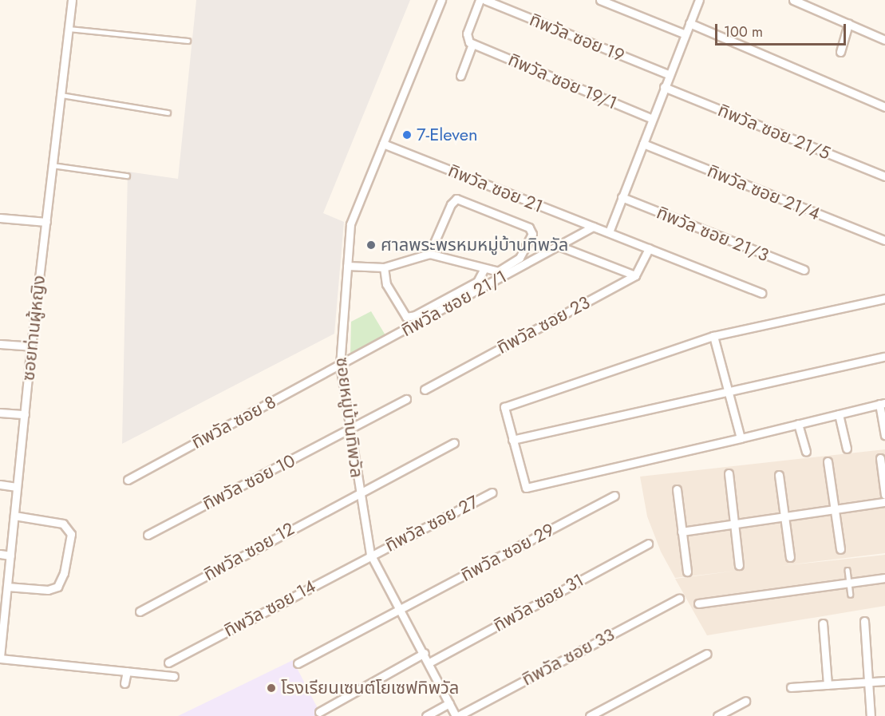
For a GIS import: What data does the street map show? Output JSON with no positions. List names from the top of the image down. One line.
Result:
{"streets":{"street":["ทิพวัล ซอย 19","ทิพวัล ซอย 19/1","ทิพวัล ซอย 21/5","ทิพวัล ซอย 21","ทิพวัล ซอย 21/4","ทิพวัล ซอย 21/3","ทิพวัล ซอย 21/1","ทิพวัล ซอย 23","ซอยท่านผู้หญิง","ซอยหมู่บ้านทิพวัล","ทิพวัล ซอย 8","ทิพวัล ซอย 10","ทิพวัล ซอย 27","ทิพวัล ซอย 12","ทิพวัล ซอย 29","ทิพวัล ซอย 31","ทิพวัล ซอย 14","ทิพวัล ซอย 33"]},"crossings":[["ทิพวัล ซอย 21","ทิพวัล ซอย 21/1"],["ทิพวัล ซอย 21","ซอยหมู่บ้านทิพวัล"],["ทิพวัล ซอย 21/1","ซอยหมู่บ้านทิพวัล"],["ทิพวัล ซอย 21/1","ทิพวัล ซอย 8"],["ซอยหมู่บ้านทิพวัล","ทิพวัล ซอย 8"],["ซอยหมู่บ้านทิพวัล","ทิพวัล ซอย 10"],["ซอยหมู่บ้านทิพวัล","ทิพวัล ซอย 27"],["ซอยหมู่บ้านทิพวัล","ทิพวัล ซอย 12"],["ซอยหมู่บ้านทิพวัล","ทิพวัล ซอย 29"],["ซอยหมู่บ้านทิพวัล","ทิพวัล ซอย 31"],["ซอยหมู่บ้านทิพวัล","ทิพวัล ซอย 14"],["ซอยหมู่บ้านทิพวัล","ทิพวัล ซอย 33"],["ทิพวัล ซอย 27","ทิพวัล ซอย 14"]],"places":["7-Eleven","ศาลพระพรหมหมู่บ้านทิพวัล","โรงเรียนเซนต์โยเซฟทิพวัล"],"scale_bar":"100 m"}
